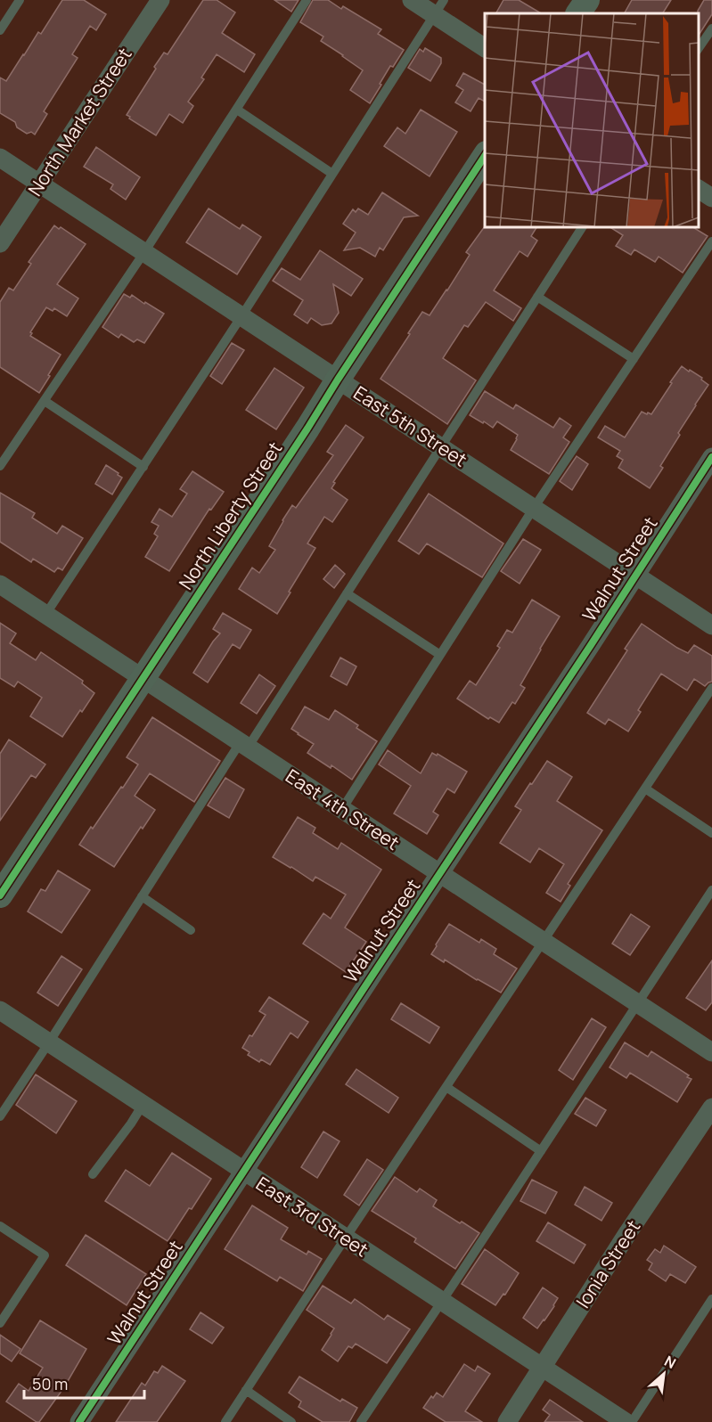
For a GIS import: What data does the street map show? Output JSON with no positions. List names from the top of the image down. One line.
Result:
{"streets":{"street":["North Market Street","East 5th Street","North Liberty Street","Walnut Street","East 4th Street","East 3rd Street","Ionia Street"]},"crossings":[["North Market Street","East 5th Street"],["East 5th Street","North Liberty Street"],["East 5th Street","Walnut Street"],["North Liberty Street","East 4th Street"],["Walnut Street","East 4th Street"],["Walnut Street","East 3rd Street"],["East 3rd Street","Ionia Street"]],"scale_bar":"50 m","north":"top right"}
